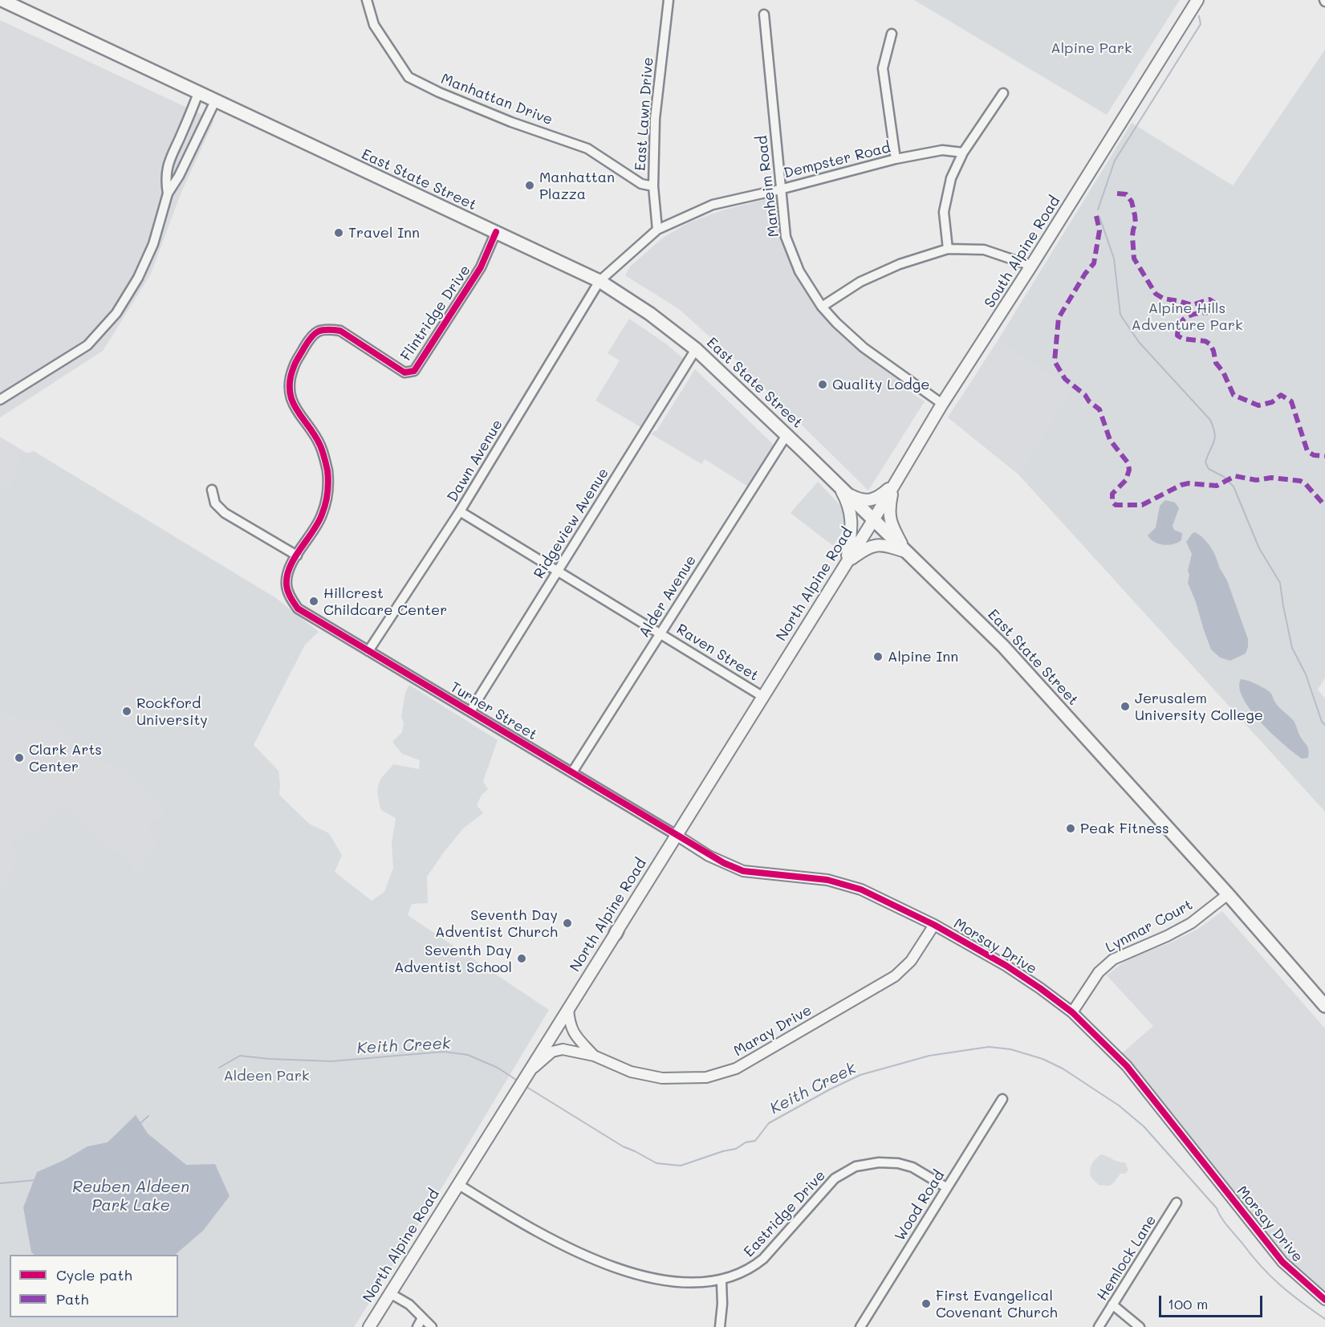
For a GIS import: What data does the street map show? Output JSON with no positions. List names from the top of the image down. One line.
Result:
{"streets":{"main road":["East State Street","South Alpine Road","North Alpine Road"],"street":["Manhattan Drive","East Lawn Drive","Dempster Road","Manheim Road","Flintridge Drive","Dawn Avenue","Ridgeview Avenue","Alder Avenue","Raven Street","Turner Street","Lynmar Court","Morsay Drive","Maray Drive","Wood Road","Eastridge Drive","Hemlock Lane"]},"crossings":[["Manhattan Drive","East Lawn Drive"],["East Lawn Drive","Dempster Road"],["Dempster Road","East State Street"],["Dempster Road","Manheim Road"],["Dempster Road","Dawn Avenue"],["East State Street","South Alpine Road"],["East State Street","Flintridge Drive"],["East State Street","Dawn Avenue"],["East State Street","Ridgeview Avenue"],["East State Street","North Alpine Road"],["East State Street","Alder Avenue"],["East State Street","Lynmar Court"],["Manheim Road","South Alpine Road"],["South Alpine Road","North Alpine Road"],["Flintridge Drive","Turner Street"],["Dawn Avenue","Raven Street"],["Dawn Avenue","Turner Street"],["Ridgeview Avenue","Raven Street"],["Ridgeview Avenue","Turner Street"],["North Alpine Road","Raven Street"],["North Alpine Road","Turner Street"],["North Alpine Road","Morsay Drive"],["North Alpine Road","Eastridge Drive"],["Alder Avenue","Raven Street"],["Alder Avenue","Turner Street"],["Turner Street","Morsay Drive"],["Lynmar Court","Morsay Drive"],["Morsay Drive","Maray Drive"],["Wood Road","Eastridge Drive"]],"water":["Keith Creek","Reuben Aldeen Park Lake"],"parks":["Alpine Park","Alpine Hills Adventure Park","Aldeen Park"],"places":["Manhattan Plazza","Travel Inn","Quality Lodge","Hillcrest Childcare Center","Alpine Inn","Jerusalem University College","Rockford University","Clark Arts Center","Peak Fitness","Seventh Day Adventist Church","Seventh Day Adventist School","First Evangelical Covenant Church"],"legend":["Cycle path","Path"],"scale_bar":"100 m"}
